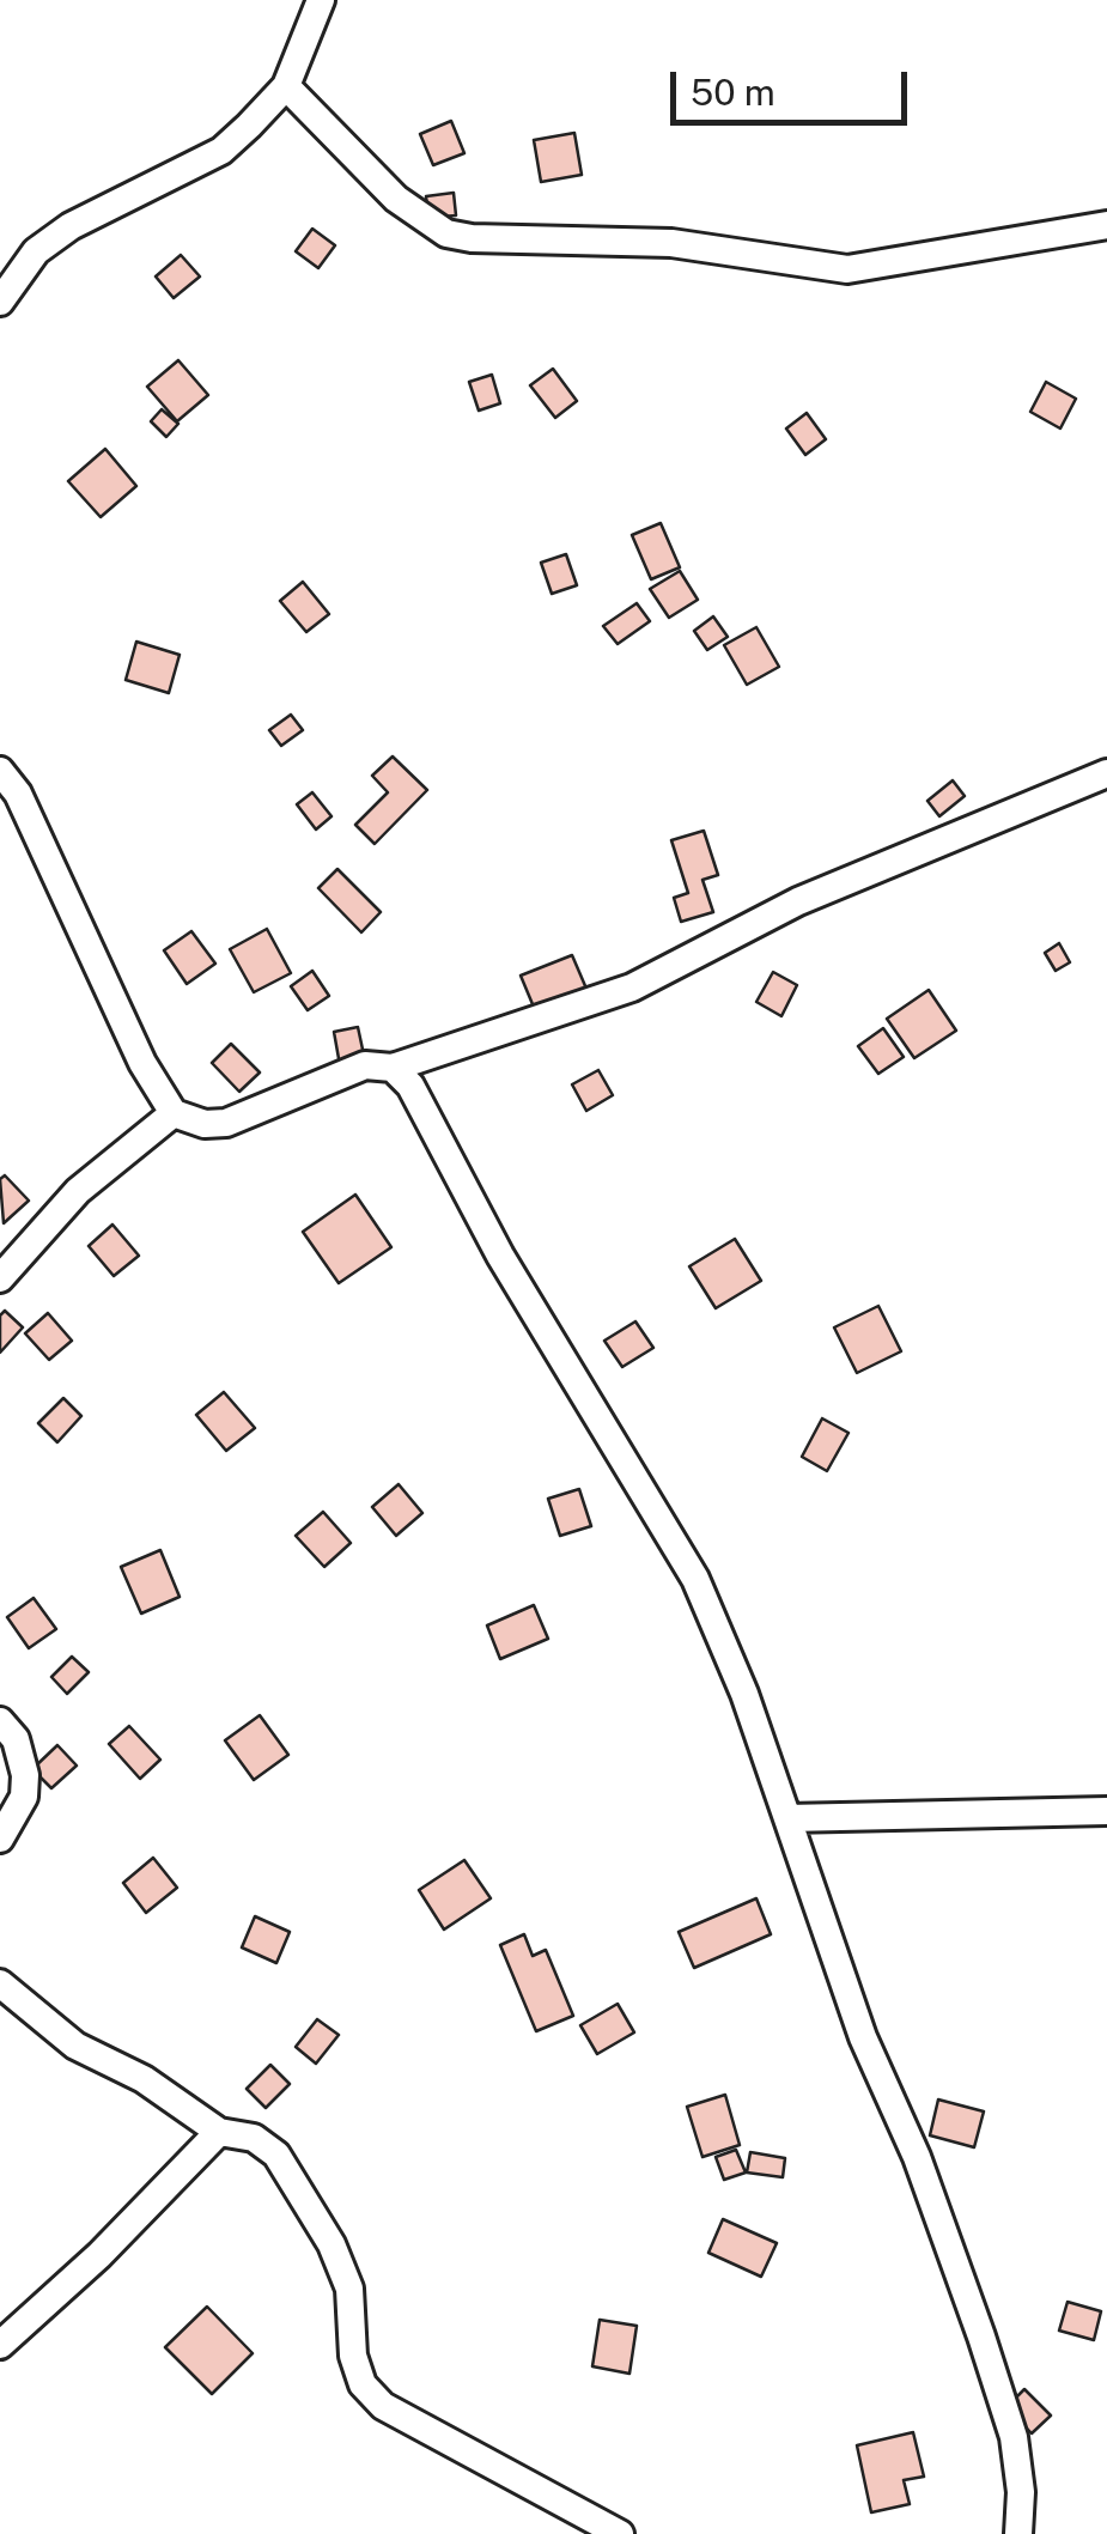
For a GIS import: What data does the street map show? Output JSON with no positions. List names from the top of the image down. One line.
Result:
{"scale_bar":"50 m"}
